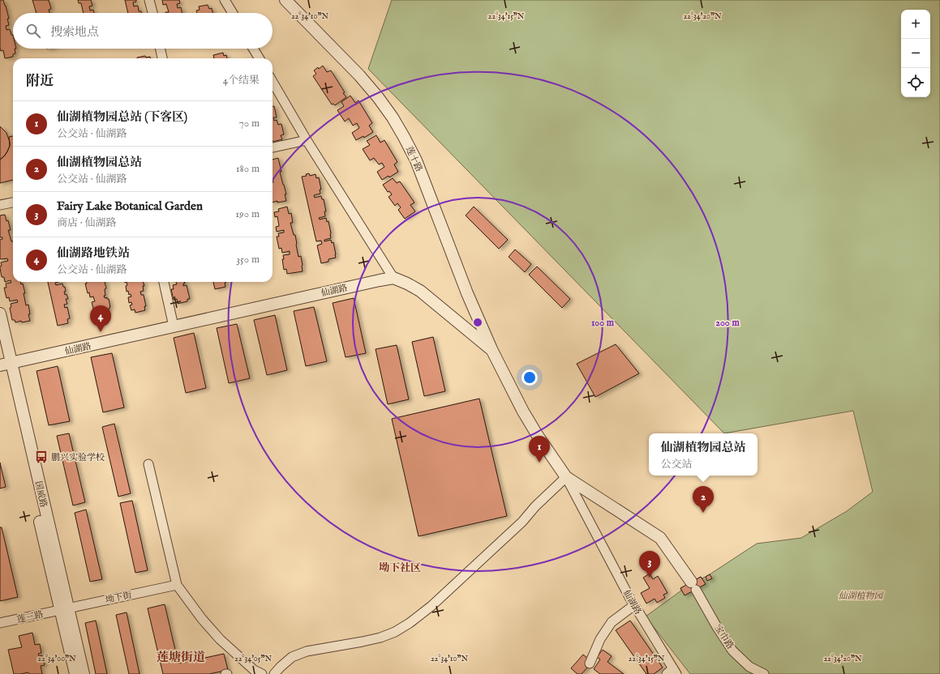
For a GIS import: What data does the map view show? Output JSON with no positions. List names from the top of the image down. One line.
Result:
{"streets":{"street":["莲十路","仙湖路","国威路","坳下街","莲三路","宝巾路"]},"crossings":[["莲十路","仙湖路"],["仙湖路","国威路"],["仙湖路","宝巾路"],["国威路","坳下街"],["国威路","莲三路"],["坳下街","莲三路"]],"districts":["坳下社区","莲塘街道"],"parks":["仙湖植物园"],"places":{"bus stop":["鹏兴实验学校"]},"page":{"map_buttons":["+","−"],"search":"搜索地点","heading":["附近","4个结果"],"list":[{"mark":"1","name":"仙湖植物园总站 (下客区)","note":"公交站 · 仙湖路","value":"70 m"},{"mark":"2","name":"仙湖植物园总站","note":"公交站 · 仙湖路","value":"180 m"},{"mark":"3","name":"Fairy Lake Botanical Garden","note":"商店 · 仙湖路","value":"190 m"},{"mark":"4","name":"仙湖路地铁站","note":"公交站 · 仙湖路","value":"350 m"}],"pins":["4","1","2","3"],"popup":["仙湖植物园总站","公交站"]},"coordinates":["22°34'10\"N","22°34'15\"N","22°34'20\"N","22°34'00\"N","22°34'05\"N"],"rings":["100 m","200 m"]}
